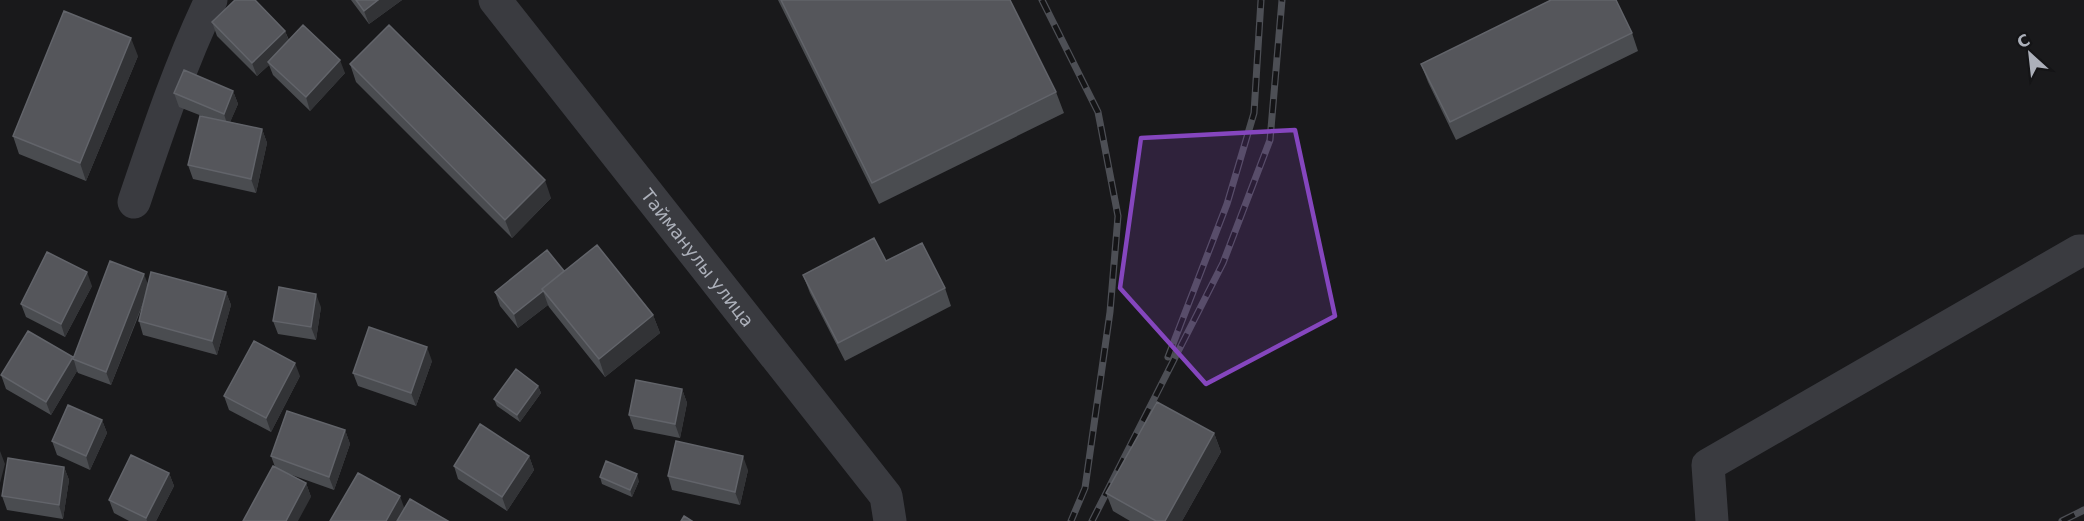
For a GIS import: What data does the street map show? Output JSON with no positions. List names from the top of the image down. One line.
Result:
{"streets":{"street":["Тайманулы улица"]},"north":"top left"}
